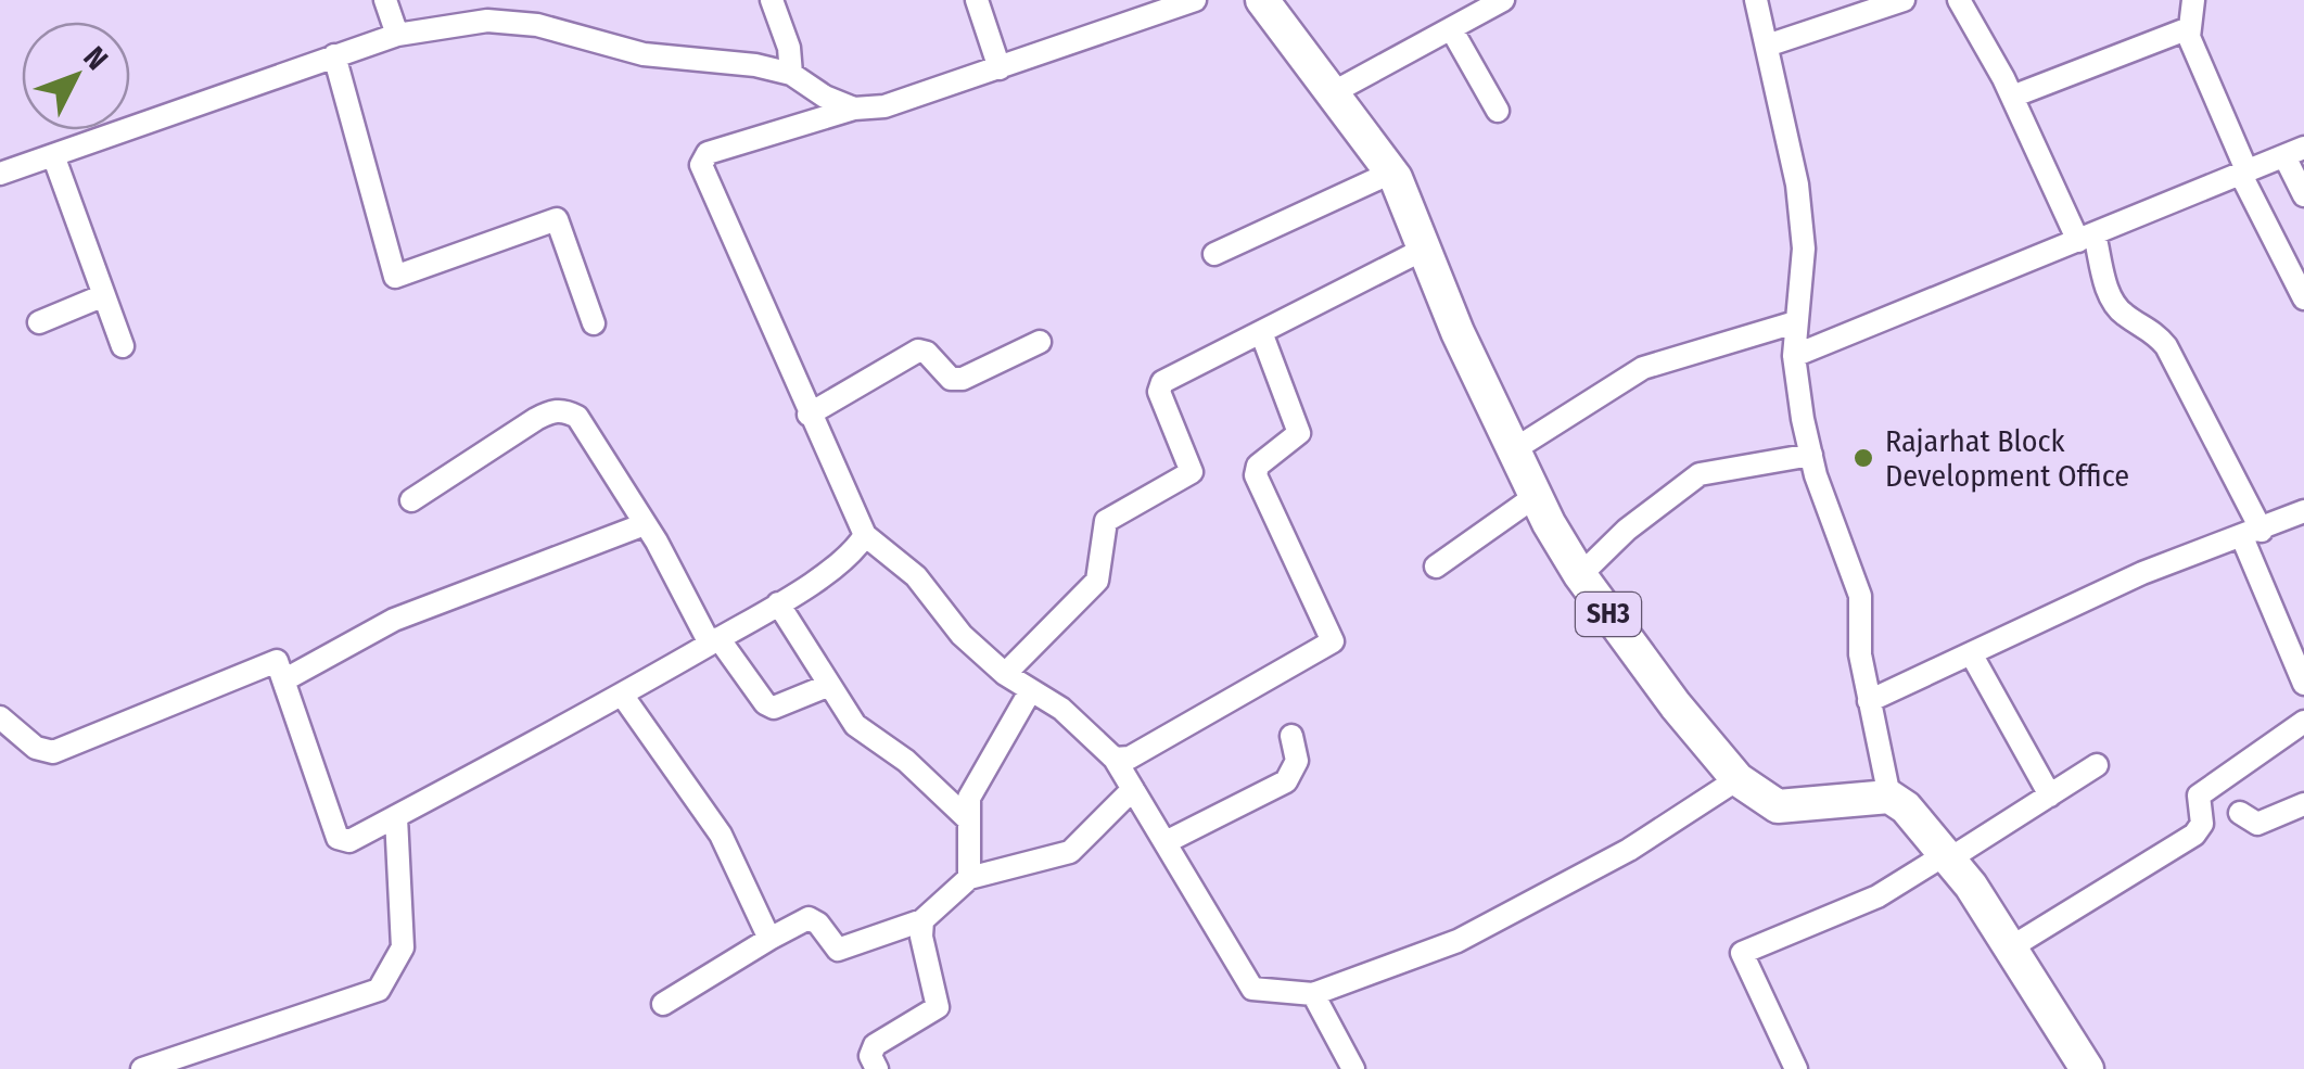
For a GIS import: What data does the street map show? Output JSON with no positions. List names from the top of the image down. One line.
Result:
{"streets":{"main road":["SH3"]},"places":["Rajarhat Block Development Office"],"north":"top right"}
